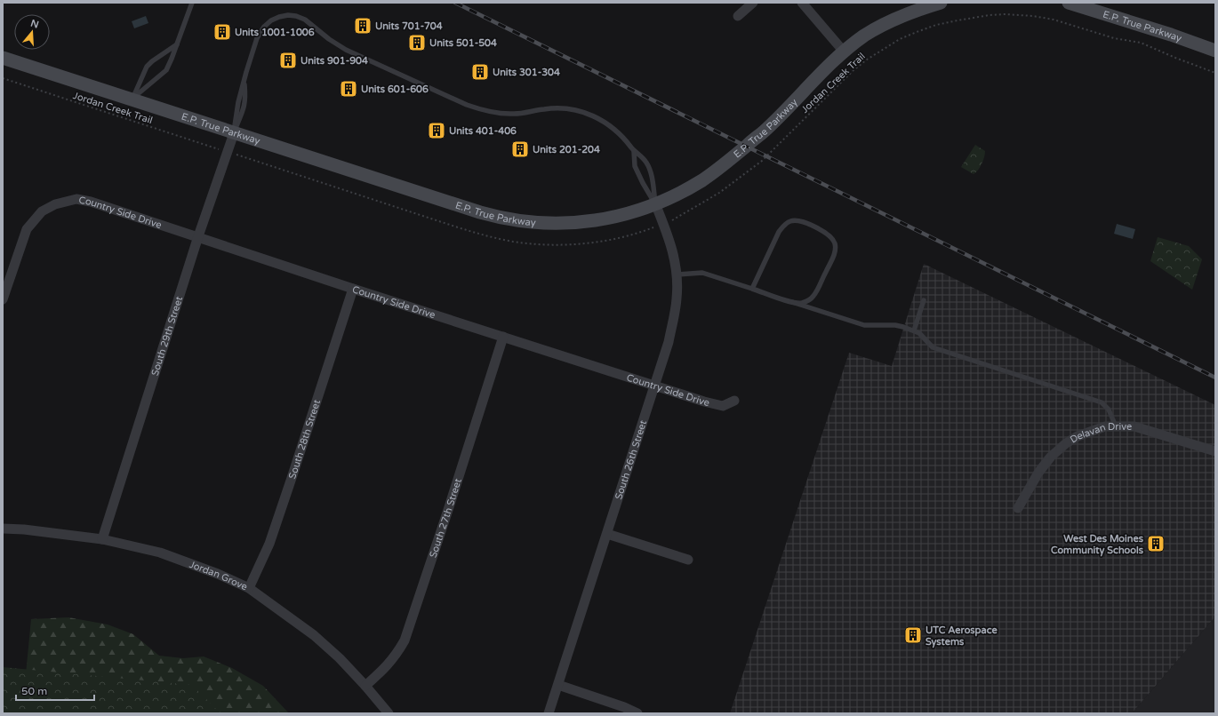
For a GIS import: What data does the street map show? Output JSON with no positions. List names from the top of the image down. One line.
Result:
{"streets":{"main road":["E.P. True Parkway"],"street":["Country Side Drive","South 29th Street","Delavan Drive","South 28th Street","South 26th Street","South 27th Street","Jordan Grove"],"path":["Jordan Creek Trail"]},"crossings":[["E.P. True Parkway","South 29th Street"],["E.P. True Parkway","South 26th Street"],["Country Side Drive","South 29th Street"],["Country Side Drive","South 28th Street"],["Country Side Drive","South 26th Street"],["Country Side Drive","South 27th Street"],["South 29th Street","Jordan Grove"],["South 28th Street","Jordan Grove"],["South 27th Street","Jordan Grove"]],"places":{"building":["Units 701-704","Units 1001-1006","Units 501-504","Units 901-904","Units 301-304","Units 601-606","Units 401-406","Units 201-204","West Des Moines Community Schools","UTC Aerospace Systems"]},"scale_bar":"50 m","north":"top"}
